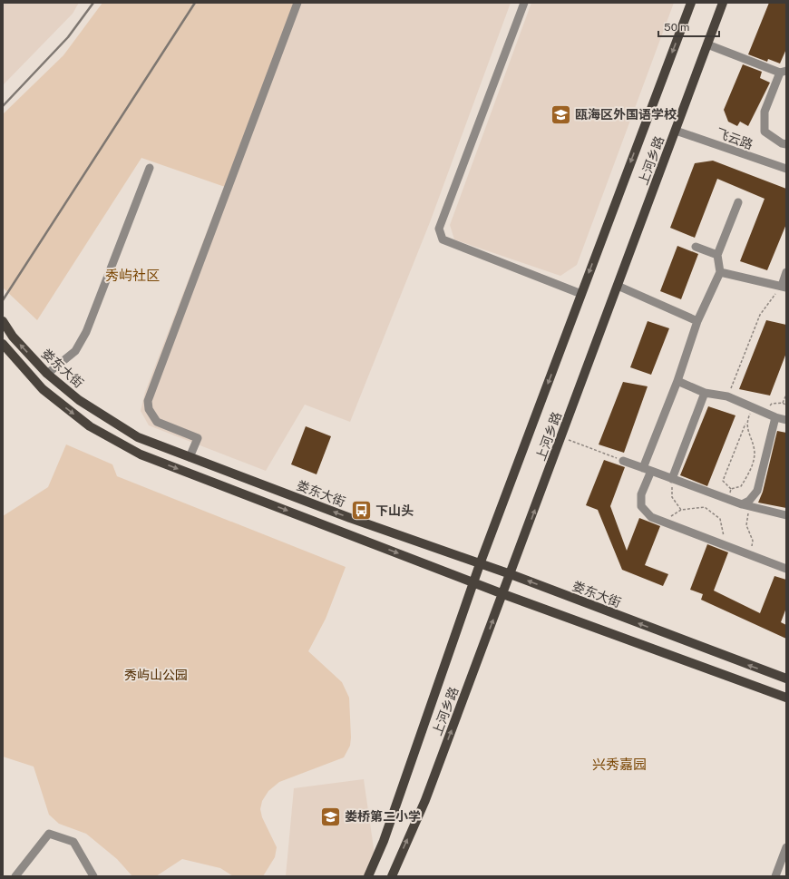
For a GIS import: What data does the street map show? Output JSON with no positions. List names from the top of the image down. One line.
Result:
{"streets":{"main road":["上河乡路","娄东大街"],"street":["飞云路"]},"crossings":[["飞云路","上河乡路"],["上河乡路","娄东大街"]],"districts":["秀屿社区","兴秀嘉园"],"parks":["秀屿山公园"],"places":{"school or university":["瓯海区外国语学校","娄桥第二小学"],"bus stop":["下山头"]},"scale_bar":"50 m"}
